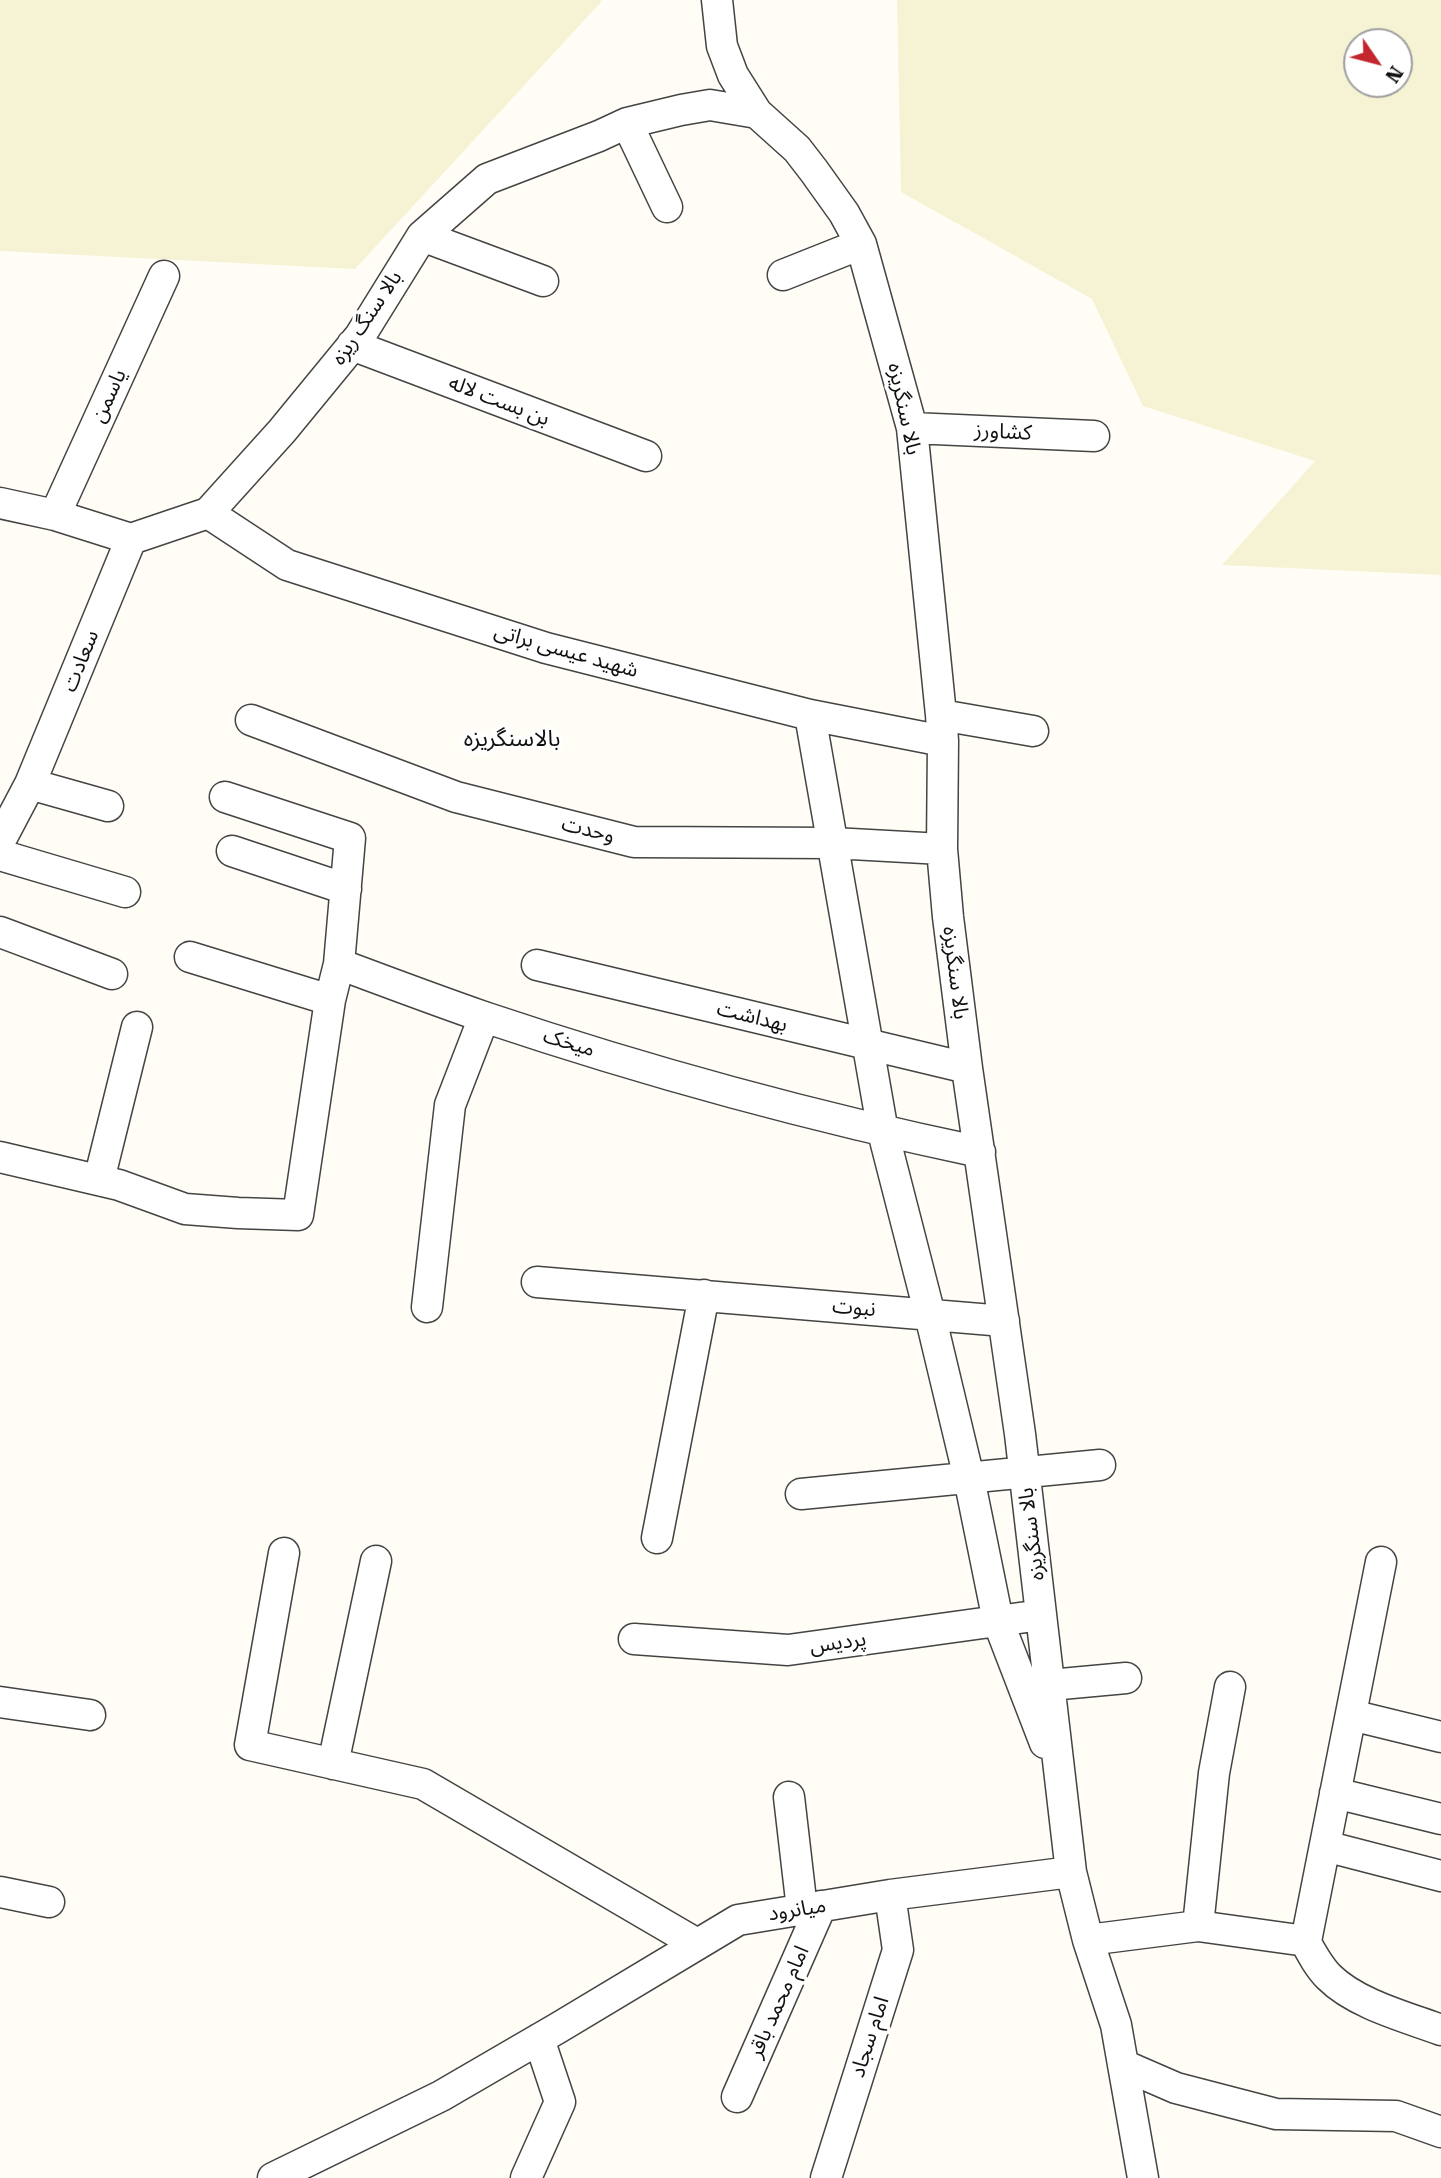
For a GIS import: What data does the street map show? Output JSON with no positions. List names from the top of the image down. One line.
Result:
{"streets":{"street":["بالا سنگ ریزه","یاسمن","بن بست لاله","بالا سنگریزه","کشاورز","شهید عیسی براتی","سعادت","وحدت","بهداشت","میخک","نبوت","پردیس","میانرود","امام محمد باقر","امام سجاد"]},"crossings":[["بالا سنگ ریزه","بن بست لاله"],["بالا سنگ ریزه","بالا سنگریزه"],["بالا سنگ ریزه","شهید عیسی براتی"],["بالا سنگ ریزه","سعادت"],["بالا سنگریزه","کشاورز"],["بالا سنگریزه","شهید عیسی براتی"],["بالا سنگریزه","وحدت"],["بالا سنگریزه","بهداشت"],["بالا سنگریزه","میخک"],["بالا سنگریزه","نبوت"],["بالا سنگریزه","پردیس"],["بالا سنگریزه","میانرود"],["میانرود","امام محمد باقر"],["میانرود","امام سجاد"]],"districts":["بالاسنگریزه"],"north":"bottom right"}
